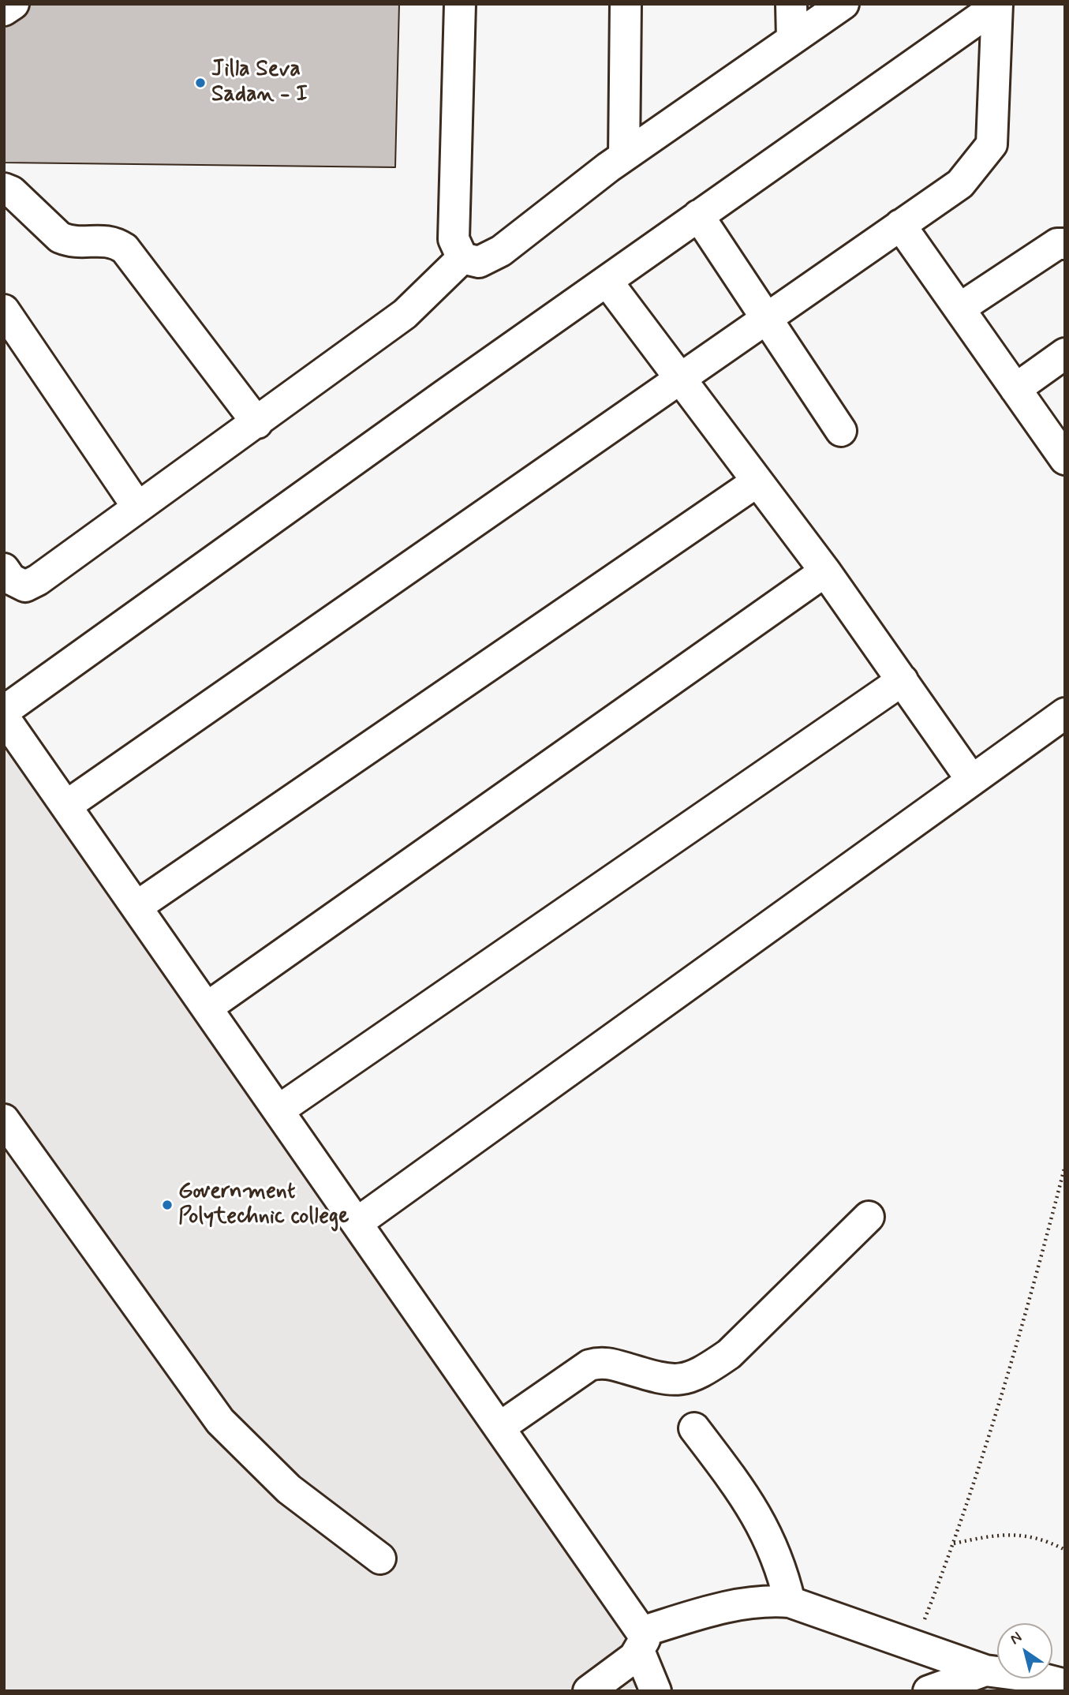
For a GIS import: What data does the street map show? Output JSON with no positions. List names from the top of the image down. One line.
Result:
{"places":["Jilla Seva Sadan - I","Government Polytechnic college"],"north":"top left"}
